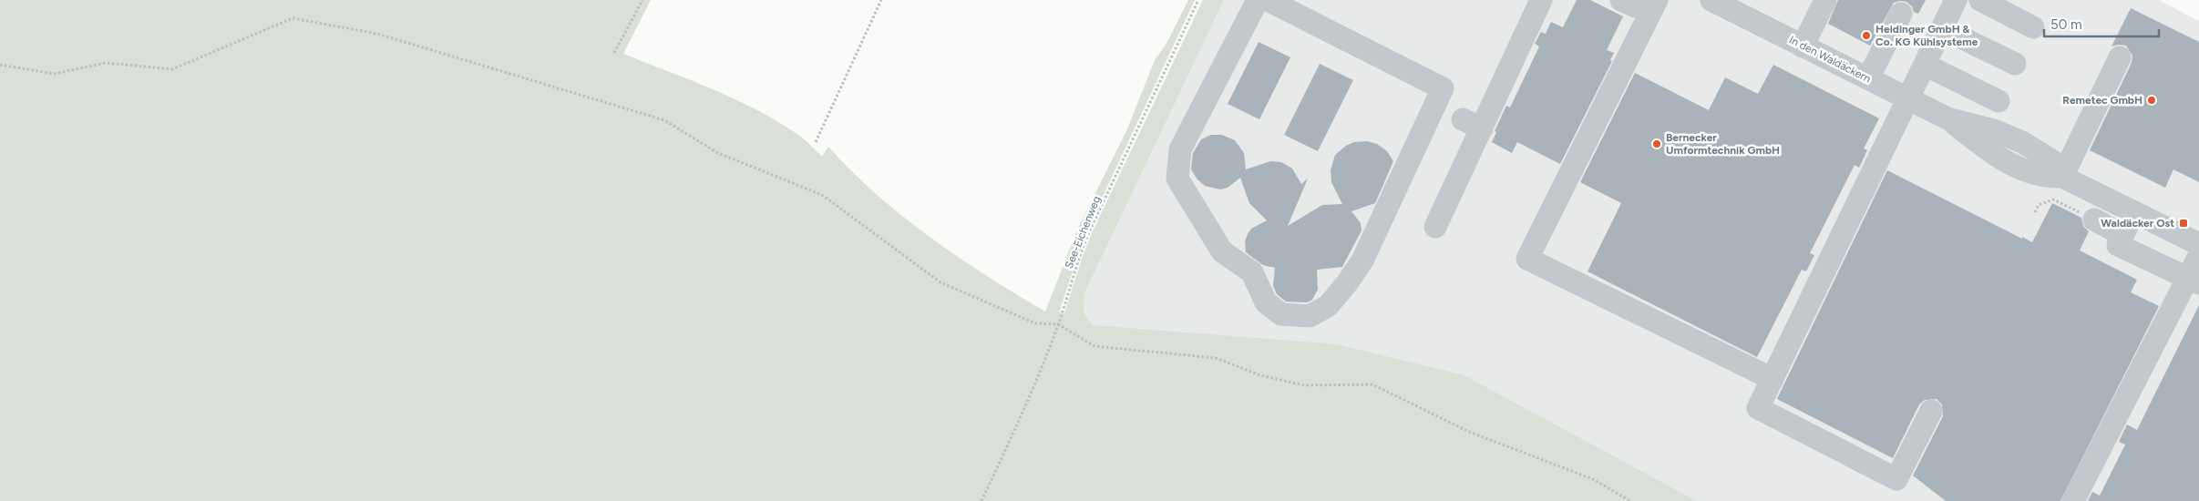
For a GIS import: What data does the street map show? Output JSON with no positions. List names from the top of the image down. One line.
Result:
{"streets":{"street":["In den Waldäckern"],"path":["See-Eichenweg"]},"places":{"other":["Heidinger GmbH & Co. KG Kühlsysteme","Remetec GmbH","Bernecker Umformtechnik GmbH"],"transit":["Waldäcker Ost"]},"scale_bar":"50 m"}
